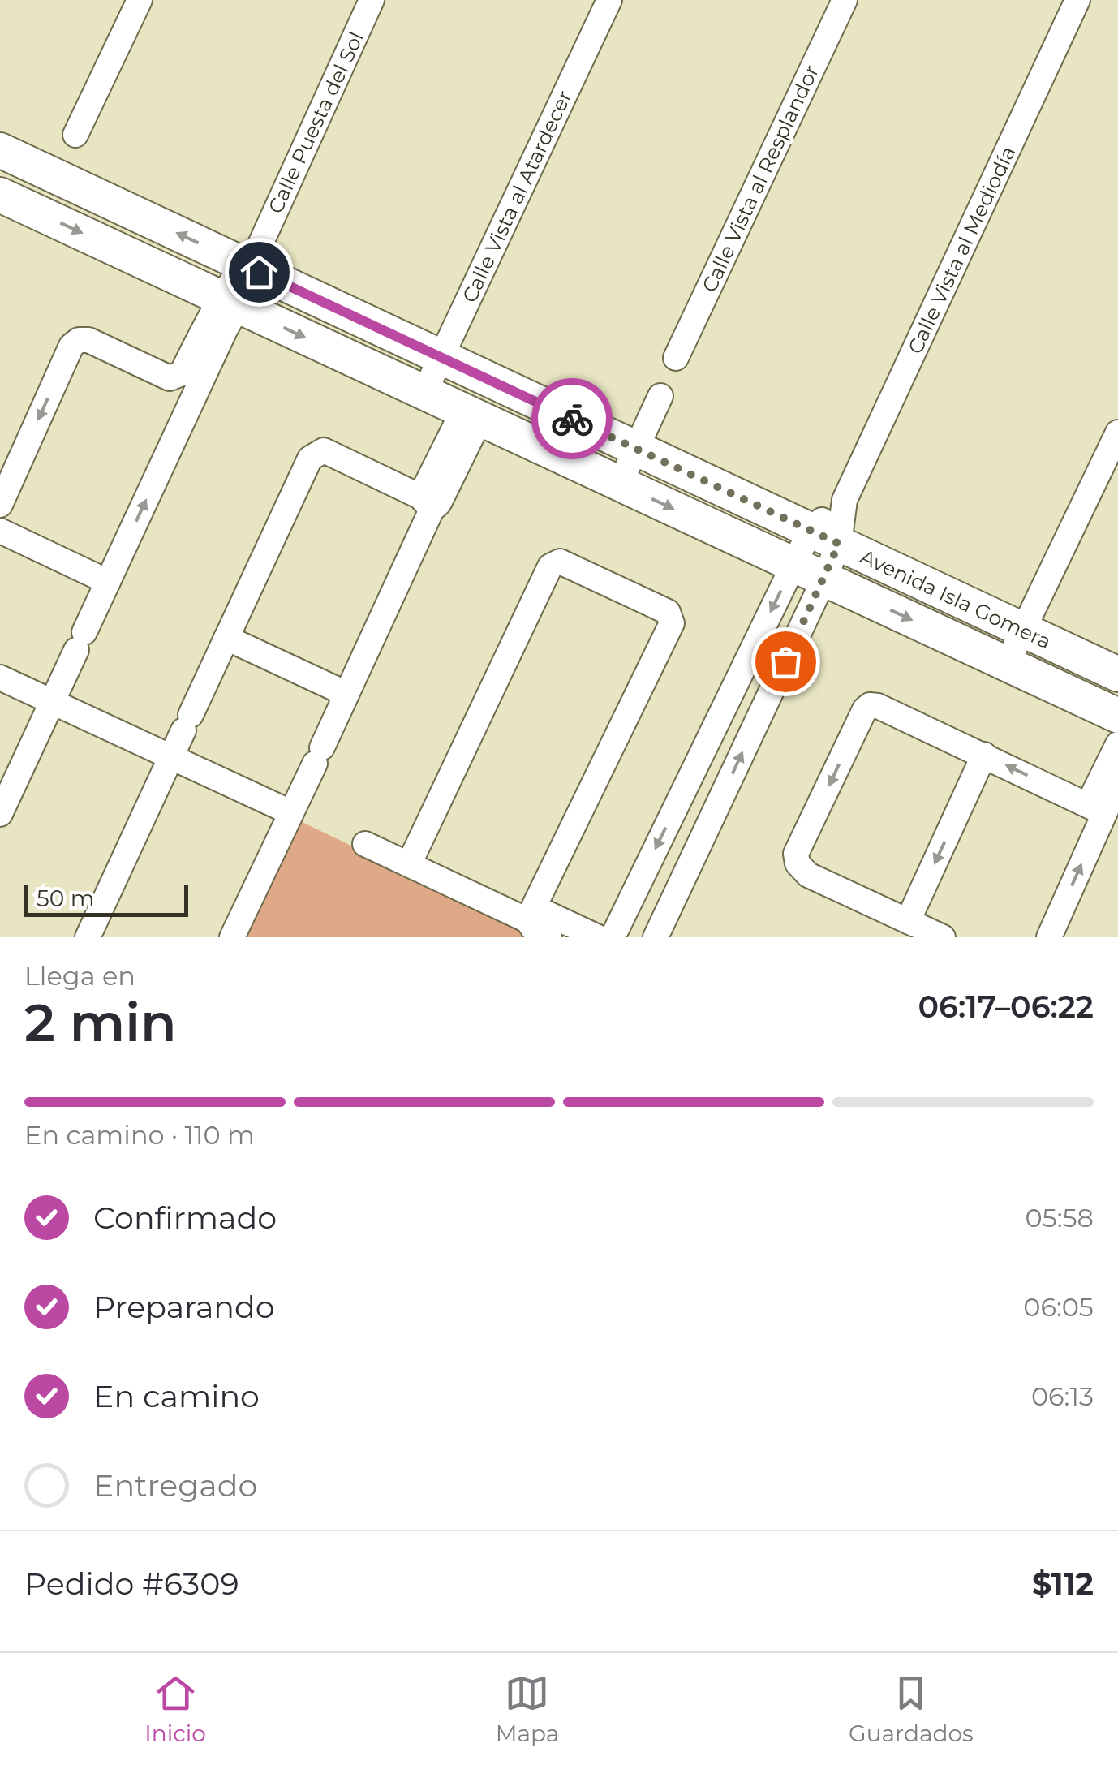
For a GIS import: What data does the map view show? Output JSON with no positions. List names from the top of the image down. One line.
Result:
{"streets":{"street":["Calle Puesta del Sol","Calle Vista al Resplandor","Calle Vista al Atardecer","Calle Vista al Mediodía","Avenida Isla Gomera"]},"crossings":[["Calle Puesta del Sol","Avenida Isla Gomera"],["Calle Vista al Atardecer","Avenida Isla Gomera"],["Calle Vista al Mediodía","Avenida Isla Gomera"]],"scale_bar":"50 m","page":{"scale":"50 m","heading":["2 min","Llega en","06:17–06:22"],"panel":["Pedido #6309","$112"],"bar":"En camino · 110 m","list":[["Confirmado","05:58"],["Preparando","06:05"],["En camino","06:13"],"Entregado"],"tabs":["Inicio","Mapa","Guardados"]}}
